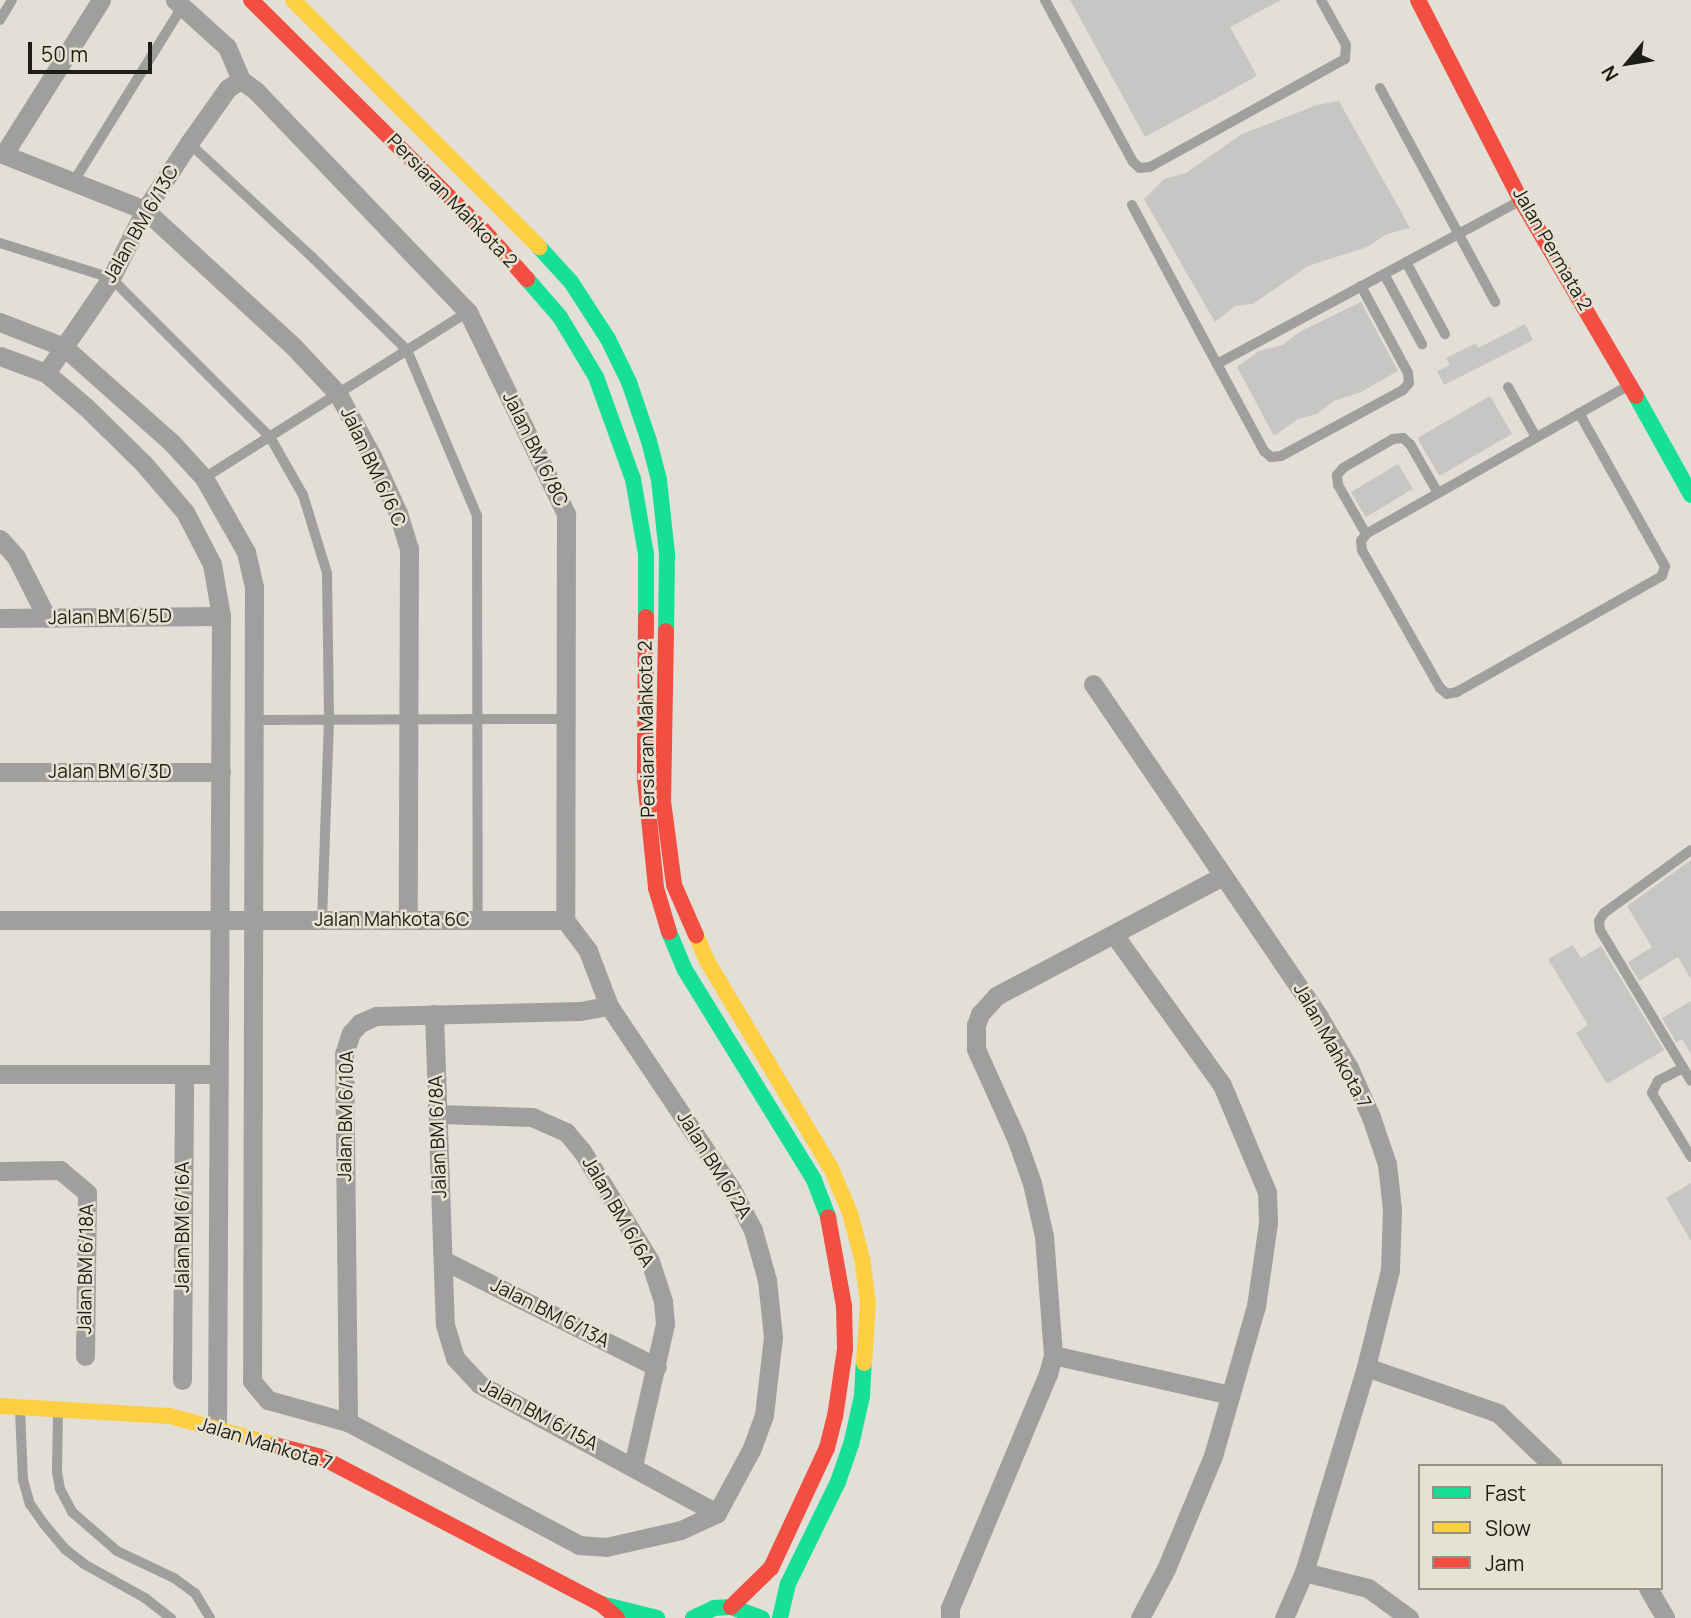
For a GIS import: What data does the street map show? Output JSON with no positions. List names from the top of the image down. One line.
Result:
{"streets":{"main road":["Persiaran Mahkota 2","Jalan Permata 2","Jalan Mahkota 7"],"street":["Jalan BM 6/13C","Jalan BM 6/8C","Jalan BM 6/6 C","Jalan BM 6/5D","Jalan BM 6/3D","Jalan Mahkota 6C","Jalan BM 6/10A","Jalan BM 6/8A","Jalan BM 6/2A","Jalan BM 6/6A","Jalan BM 6/16A","Jalan BM 6/18A","Jalan BM 6/13A","Jalan BM 6/15A"]},"crossings":[["Jalan BM 6/13C","Jalan BM 6/8C"],["Jalan BM 6/13C","Jalan BM 6/6 C"],["Jalan BM 6/8C","Jalan Mahkota 6C"],["Jalan BM 6/8C","Jalan BM 6/2A"],["Jalan BM 6/6 C","Jalan Mahkota 6C"],["Jalan Mahkota 6C","Jalan BM 6/2A"],["Jalan BM 6/10A","Jalan BM 6/8A"],["Jalan BM 6/10A","Jalan BM 6/2A"],["Jalan BM 6/8A","Jalan BM 6/6A"],["Jalan BM 6/8A","Jalan BM 6/13A"],["Jalan BM 6/8A","Jalan BM 6/15A"],["Jalan BM 6/2A","Jalan BM 6/15A"],["Jalan BM 6/6A","Jalan BM 6/13A"],["Jalan BM 6/6A","Jalan BM 6/15A"],["Jalan BM 6/13A","Jalan BM 6/15A"]],"legend":["Fast","Slow","Jam"],"scale_bar":"50 m","north":"bottom left"}
